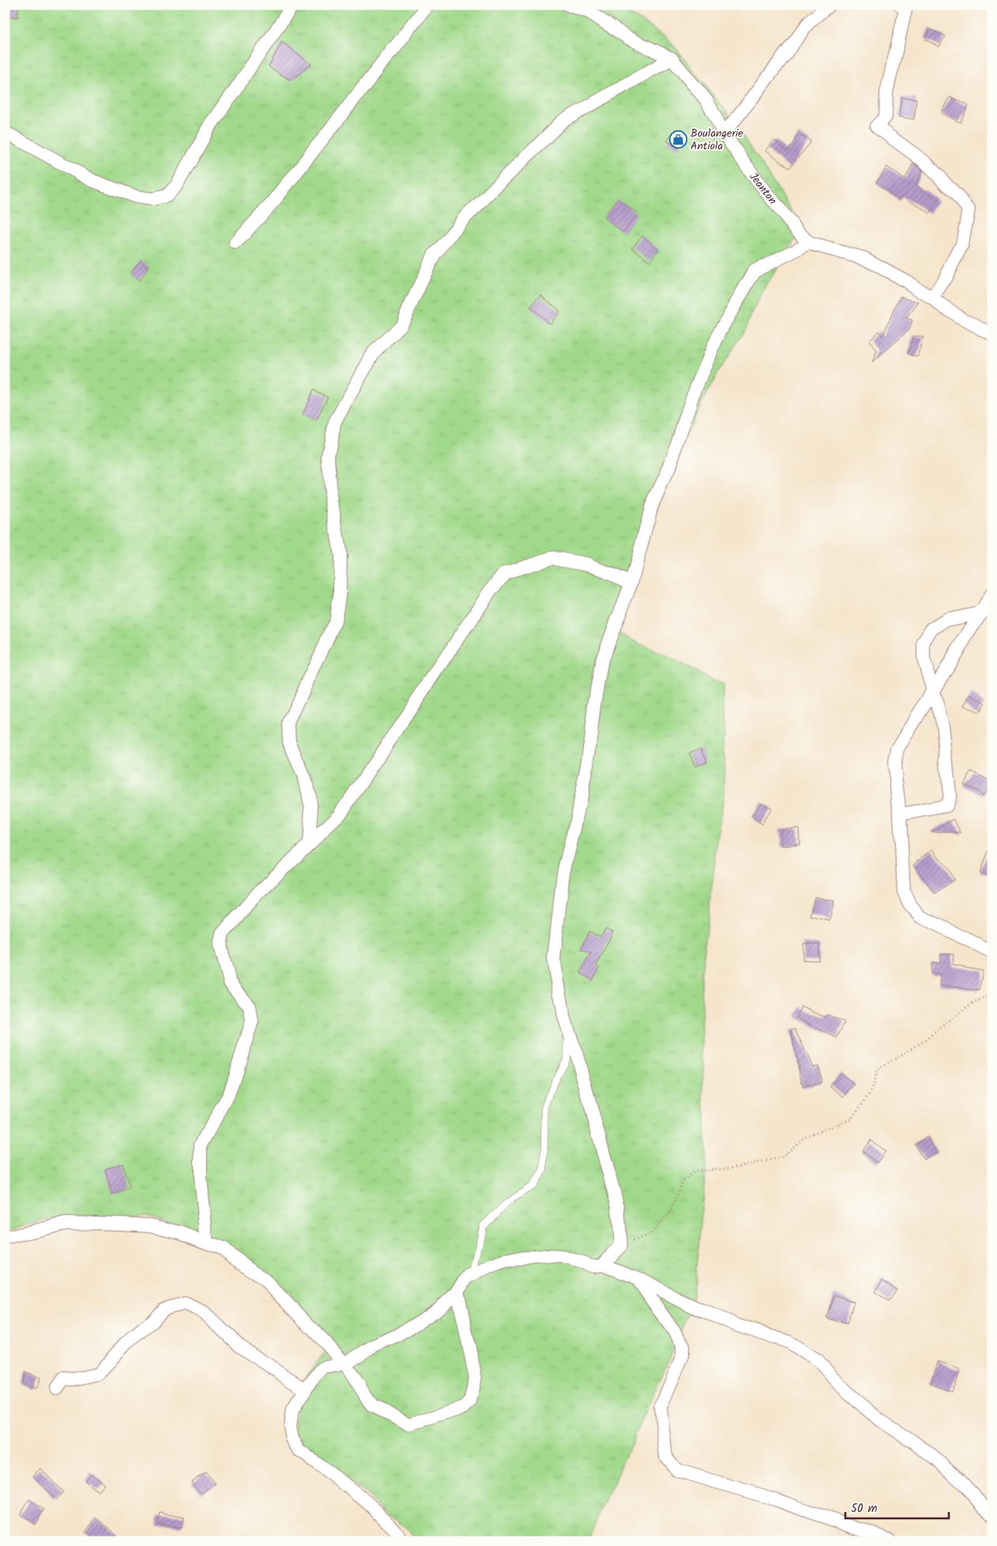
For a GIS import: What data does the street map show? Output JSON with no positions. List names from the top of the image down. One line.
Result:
{"streets":{"street":["Jeanton"]},"places":{"shop":["Boulangerie Antiola"]},"scale_bar":"50 m"}
